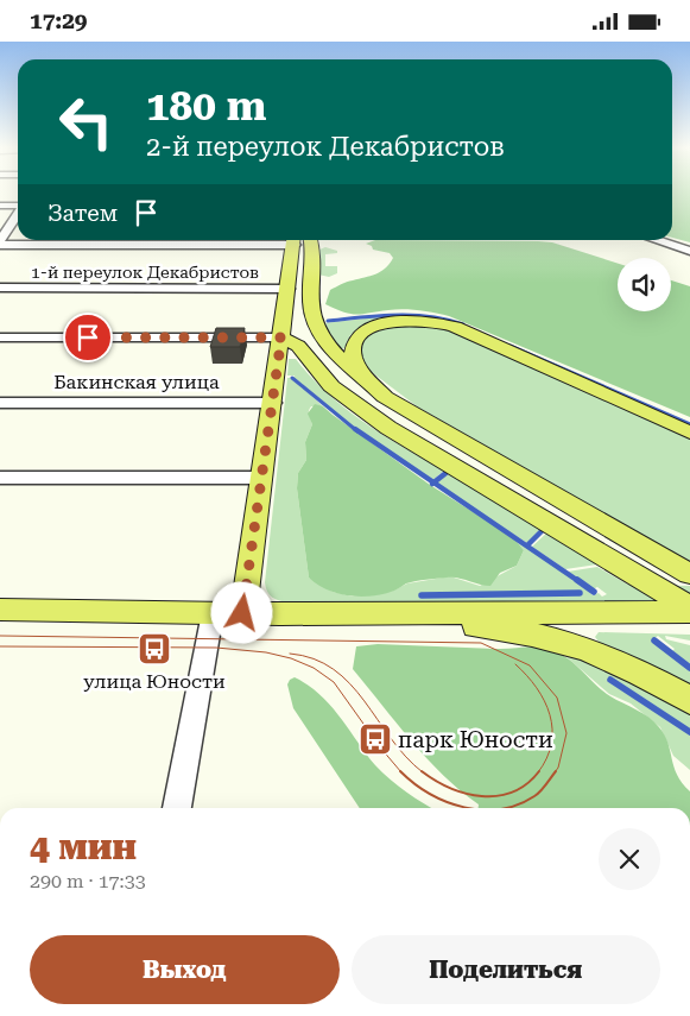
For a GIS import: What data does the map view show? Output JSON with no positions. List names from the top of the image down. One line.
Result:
{"streets":{"street":["1-й переулок Декабристов","Бакинская улица"]},"places":{"bus stop":["улица Юности","парк Юности"]},"page":{"status":"17:29","turn":["180 m","2-й переулок Декабристов"],"then":"Затем","heading":["4 мин","290 m · 17:33"],"buttons":["Выход","Поделиться"]}}
